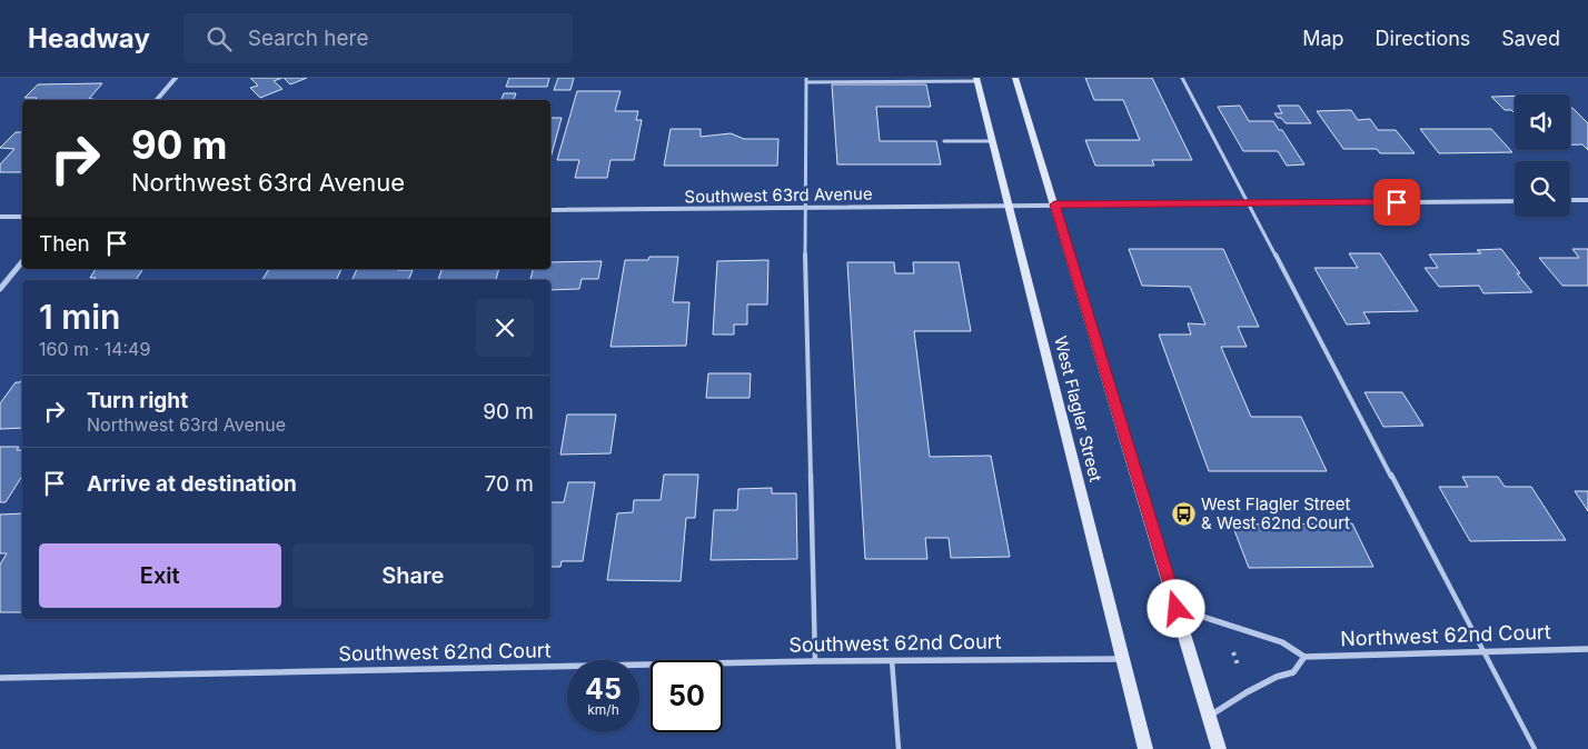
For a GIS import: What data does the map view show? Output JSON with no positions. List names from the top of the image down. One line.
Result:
{"streets":{"main road":["West Flagler Street"],"street":["Southwest 63rd Avenue","Northwest 62nd Court","Southwest 62nd Court"]},"crossings":[["Southwest 63rd Avenue","West Flagler Street"],["West Flagler Street","Southwest 62nd Court"]],"places":{"bus stop":["West Flagler Street & West 62nd Court"]},"page":{"header":"Headway","search":"Search here","nav":["Map","Directions","Saved"],"turn":["90 m","Northwest 63rd Avenue"],"then":"Then","heading":["1 min","160 m · 14:49"],"list":[{"name":"Turn right","note":"Northwest 63rd Avenue","value":"90 m"},{"name":"Arrive at destination","value":"70 m"}],"buttons":["Exit","Share"],"speed":"45 km/h","limit":"50"}}
